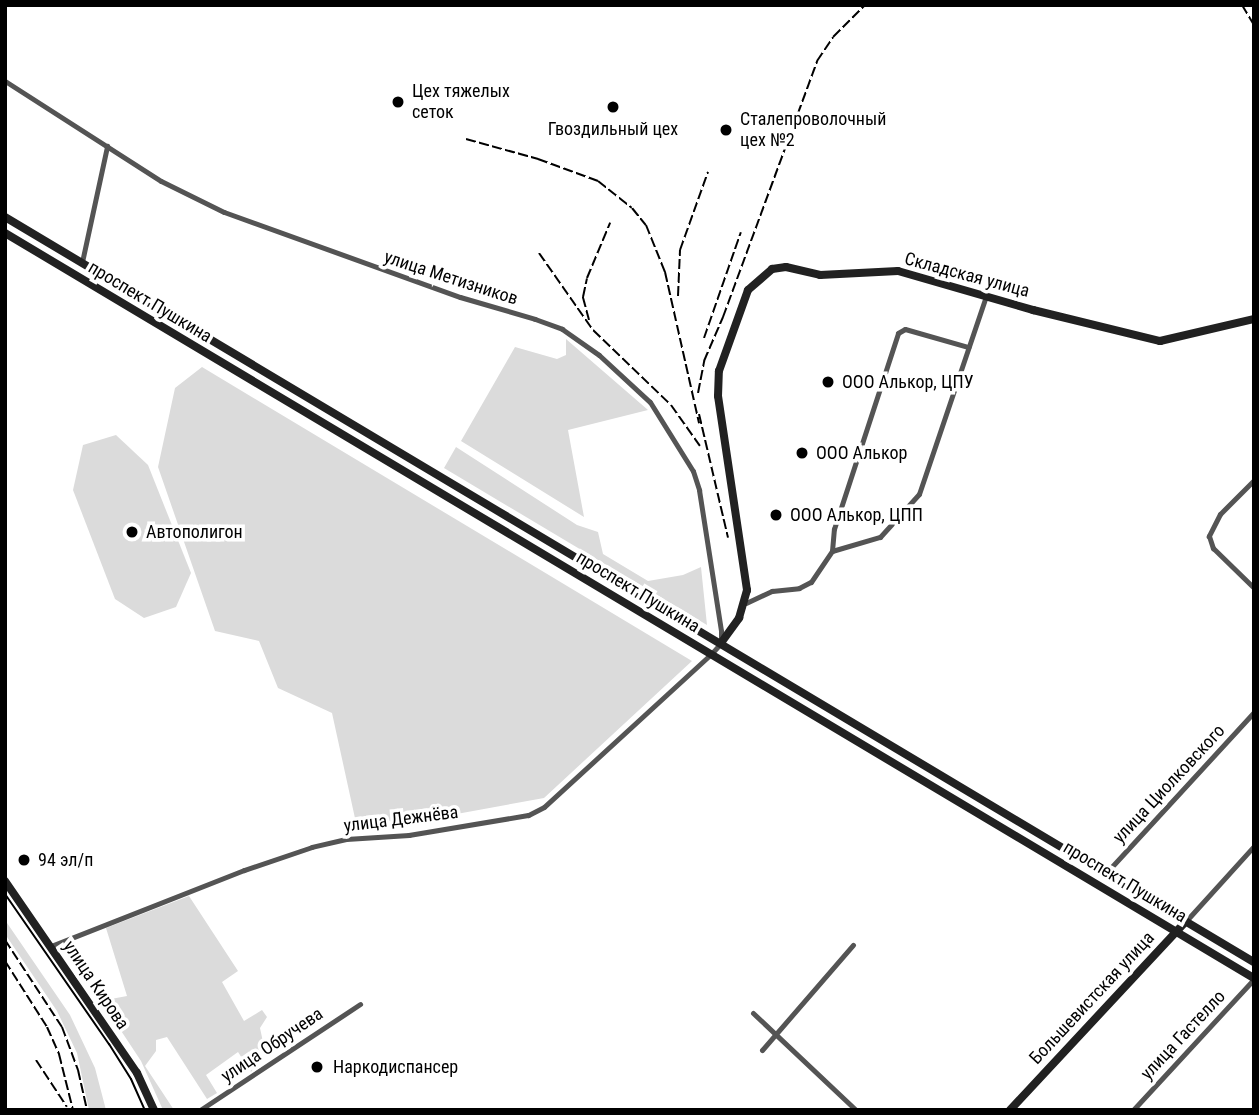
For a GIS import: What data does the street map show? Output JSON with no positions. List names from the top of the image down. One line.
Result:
{"streets":{"main road":["Складская улица","проспект Пушкина","улица Кирова","Большевистская улица"],"street":["улица Метизников","улица Циолковского","улица Дежнёва","улица Гастелло","улица Обручева"]},"crossings":[["улица Метизников","проспект Пушкина"],["улица Метизников","улица Дежнёва"],["проспект Пушкина","улица Циолковского"],["проспект Пушкина","улица Дежнёва"],["проспект Пушкина","Большевистская улица"],["проспект Пушкина","улица Гастелло"],["улица Дежнёва","улица Кирова"]],"places":["Цех тяжелых сеток","Гвоздильный цех","Сталепроволочный цех №2","ООО Алькор, ЦПУ","ООО Алькор","ООО Алькор, ЦПП","Автополигон","94 эл/п","Наркодиспансер"]}
